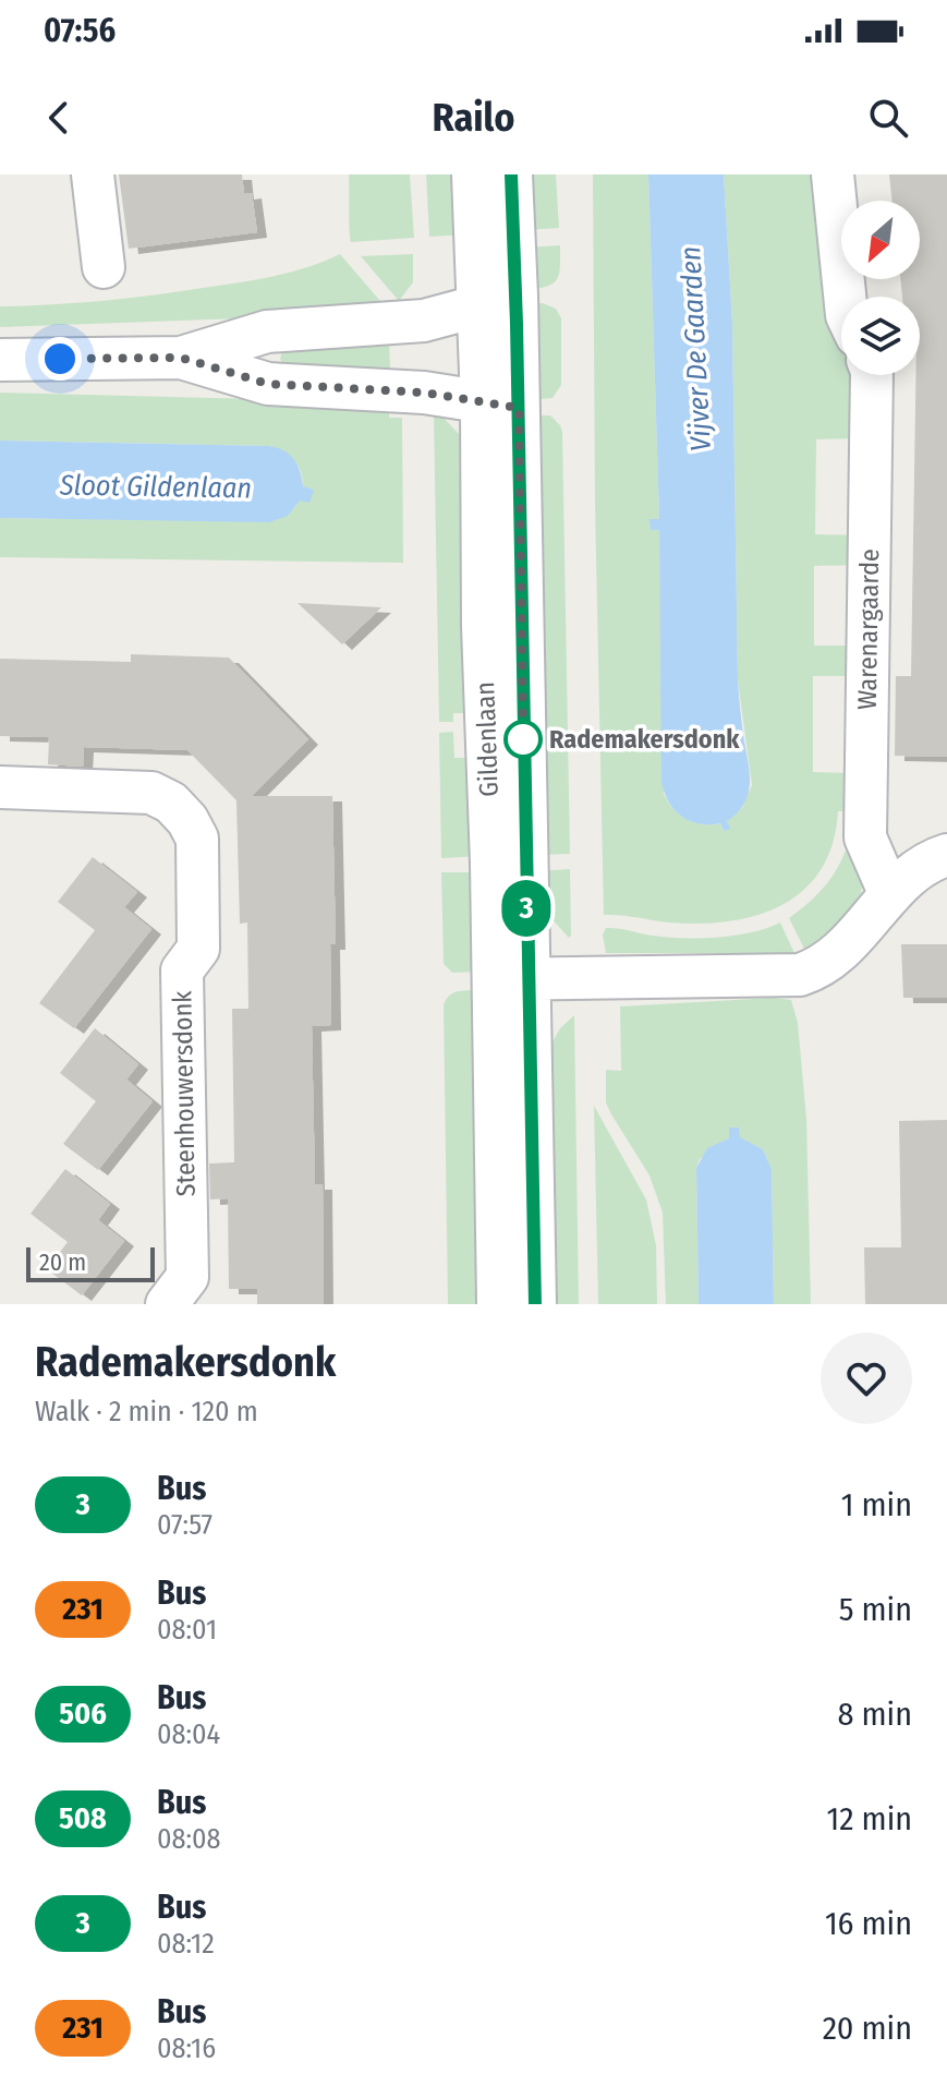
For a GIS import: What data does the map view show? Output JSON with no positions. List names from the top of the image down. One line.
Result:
{"streets":{"street":["Warenargaarde","Gildenlaan","Steenhouwersdonk"]},"water":["Vijver De Gaarden","Sloot Gildenlaan"],"places":["Rademakersdonk"],"lines":["bus line 3"],"scale_bar":"20 m","north":"bottom left","page":{"status":"07:56","header":"Railo","on_map":"3","scale":"20 m","heading":["Rademakersdonk","Walk · 2 min · 120 m"],"list":[{"mark":"3","name":"Bus","note":"07:57","value":"1 min"},{"mark":"231","name":"Bus","note":"08:01","value":"5 min"},{"mark":"506","name":"Bus","note":"08:04","value":"8 min"},{"mark":"508","name":"Bus","note":"08:08","value":"12 min"},{"mark":"3","name":"Bus","note":"08:12","value":"16 min"},{"mark":"231","name":"Bus","note":"08:16","value":"20 min"}]}}
